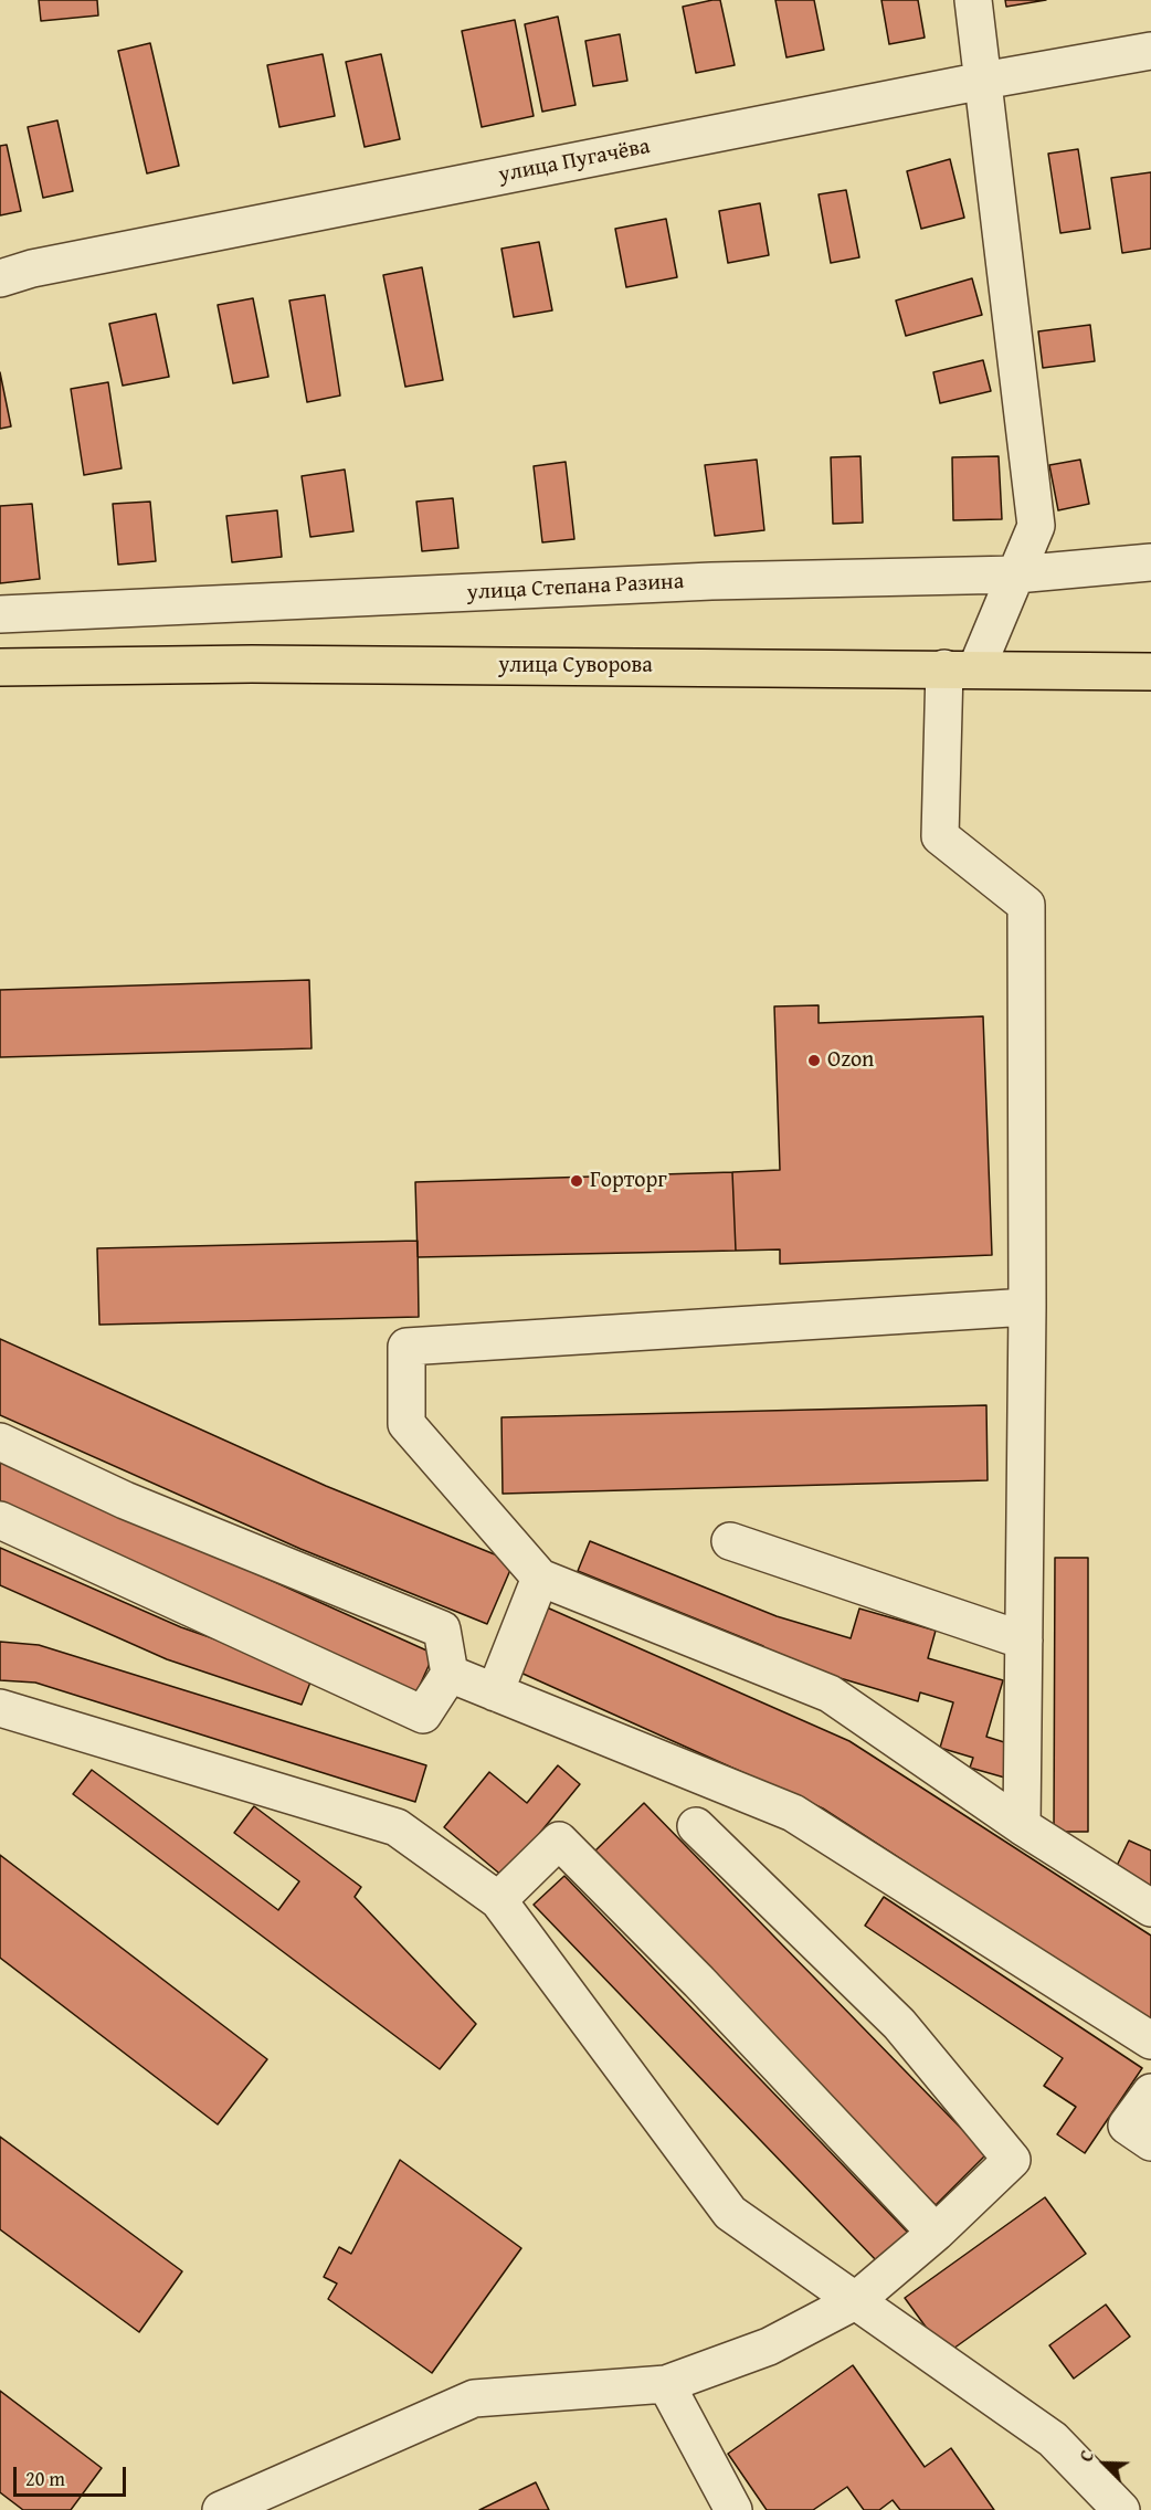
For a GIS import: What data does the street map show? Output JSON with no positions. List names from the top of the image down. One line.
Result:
{"streets":{"main road":["улица Суворова"],"street":["улица Пугачёва","улица Степана Разина"]},"places":["Ozon","Горторг"],"scale_bar":"20 m","north":"top left"}
